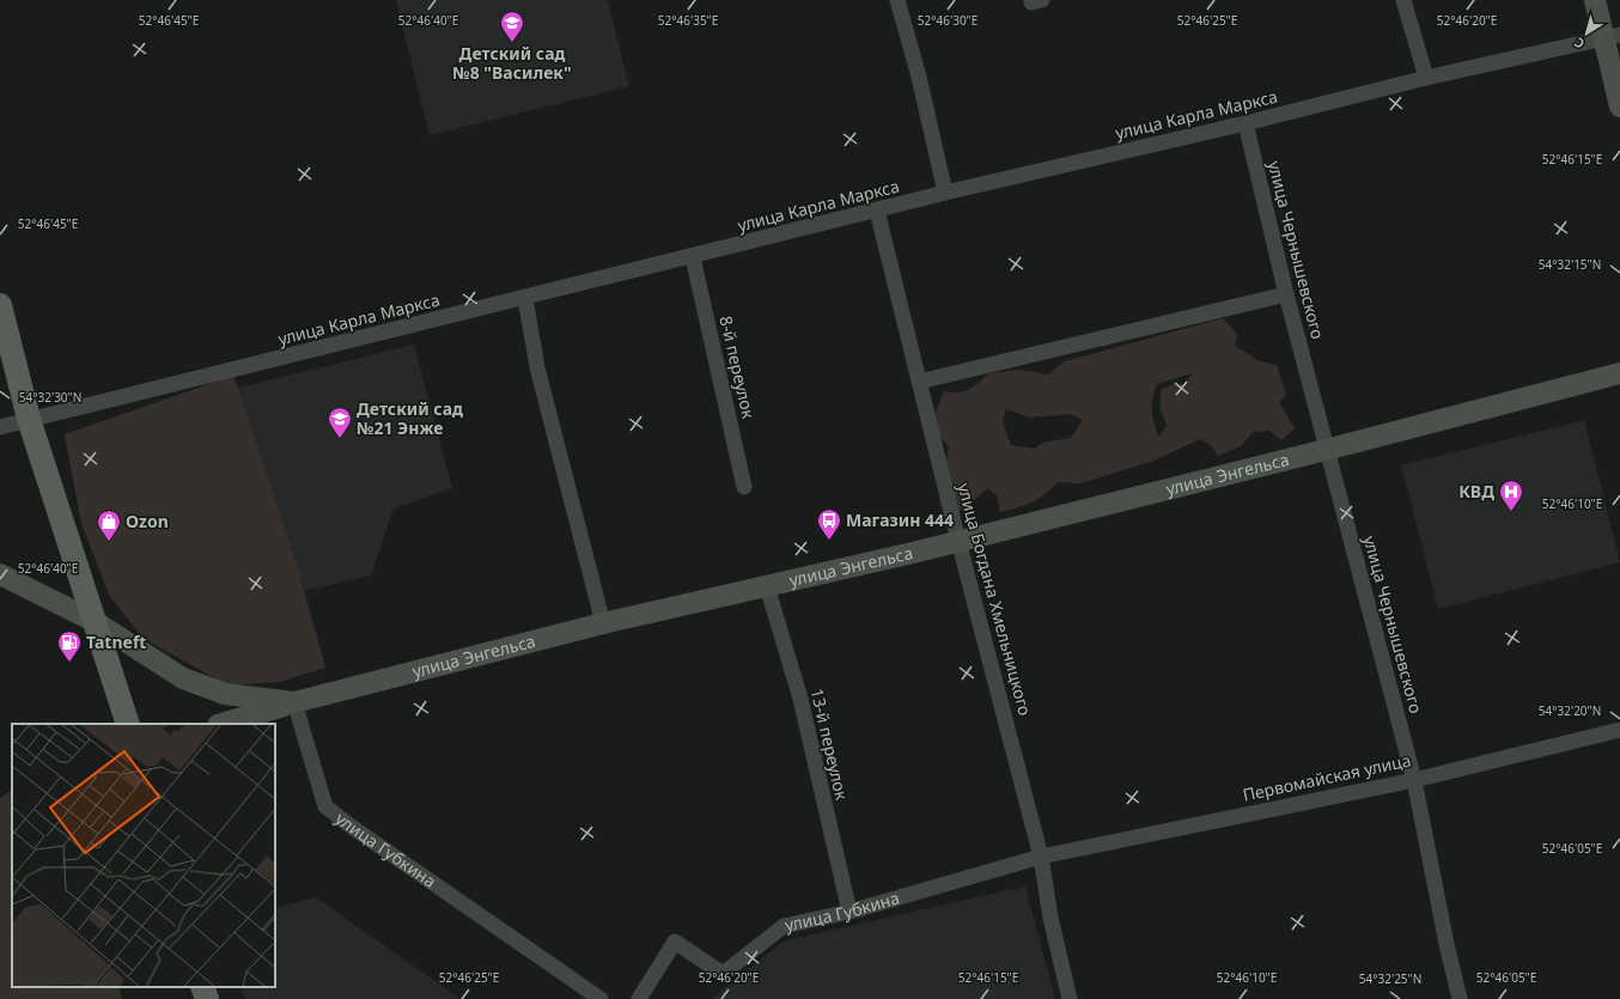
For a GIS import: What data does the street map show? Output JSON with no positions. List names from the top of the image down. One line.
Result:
{"streets":{"street":["улица Карла Маркса","улица Чернышевского","8-й переулок","улица Энгельса","улица Богдана Хмельницкого","13-й переулок","Первомайская улица","улица Губкина"]},"crossings":[["улица Карла Маркса","улица Чернышевского"],["улица Карла Маркса","8-й переулок"],["улица Карла Маркса","улица Богдана Хмельницкого"],["улица Чернышевского","улица Энгельса"],["улица Чернышевского","Первомайская улица"],["улица Энгельса","улица Богдана Хмельницкого"],["улица Энгельса","13-й переулок"],["улица Энгельса","улица Губкина"],["улица Богдана Хмельницкого","Первомайская улица"],["улица Богдана Хмельницкого","улица Губкина"],["13-й переулок","улица Губкина"],["Первомайская улица","улица Губкина"]],"places":{"school or university":["Детский сад №8 \"Василек\"","Детский сад №21 Энже"],"hospital":["КВД"],"bus stop":["Магазин 444"],"shop":["Ozon"],"fuel station":["Tatneft"]},"north":"bottom left","coordinates":["52°46'45\"E","52°46'40\"E","52°46'35\"E","52°46'30\"E","52°46'25\"E","52°46'20\"E","52°46'15\"E","54°32'15\"N","54°32'30\"N","52°46'10\"E","54°32'20\"N","52°46'05\"E","54°32'25\"N"]}
